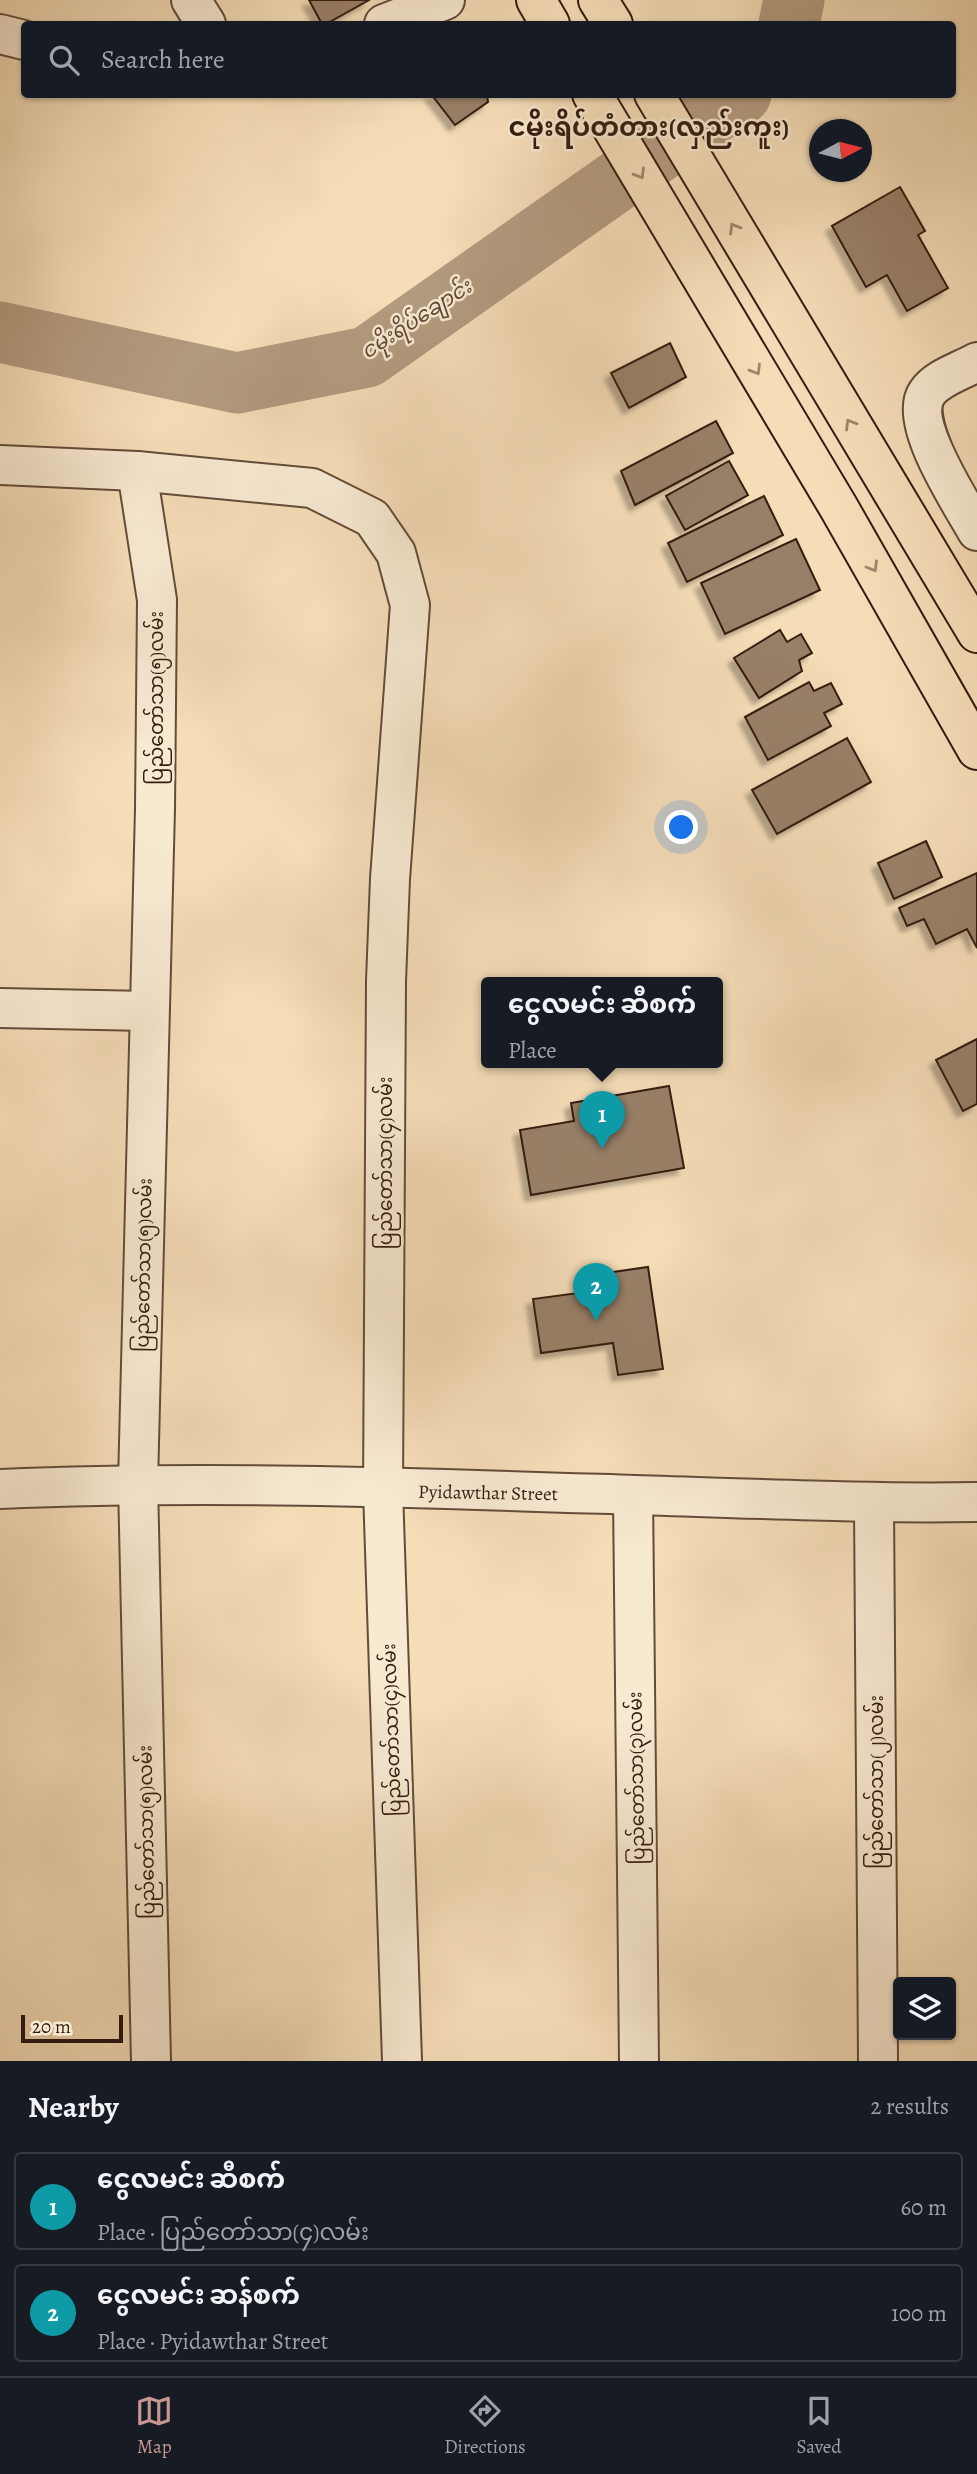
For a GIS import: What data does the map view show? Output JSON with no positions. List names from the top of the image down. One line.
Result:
{"streets":{"street":["ပြည်တော်သာ(၅)လမ်း","ပြည်တော်သာ(၄)လမ်း","Pyidawthar Street","ပြည်တော်သာ(၃)လမ်း","ပြည်တော်သာ(၂)လမ်း"]},"crossings":[["ပြည်တော်သာ(၅)လမ်း","ပြည်တော်သာ(၄)လမ်း"],["ပြည်တော်သာ(၅)လမ်း","Pyidawthar Street"],["ပြည်တော်သာ(၄)လမ်း","Pyidawthar Street"],["Pyidawthar Street","ပြည်တော်သာ(၃)လမ်း"],["Pyidawthar Street","ပြည်တော်သာ(၂)လမ်း"]],"districts":["ငမိုးရိပ်တံတား(လှည်းကူး)"],"water":["ငမိုးရိပ်ချောင်း"],"scale_bar":"20 m","north":"right","page":{"search":"Search here","popup":["ငွေလမင်း ဆီစက်","Place"],"pins":["1","2"],"scale":"20 m","heading":["Nearby","2 results"],"list":[{"mark":"1","name":"ငွေလမင်း ဆီစက်","note":"Place · ပြည်တော်သာ(၄)လမ်း","value":"60 m"},{"mark":"2","name":"ငွေလမင်း ဆန်စက်","note":"Place · Pyidawthar Street","value":"100 m"}],"nav":["Map","Directions","Saved"]}}
